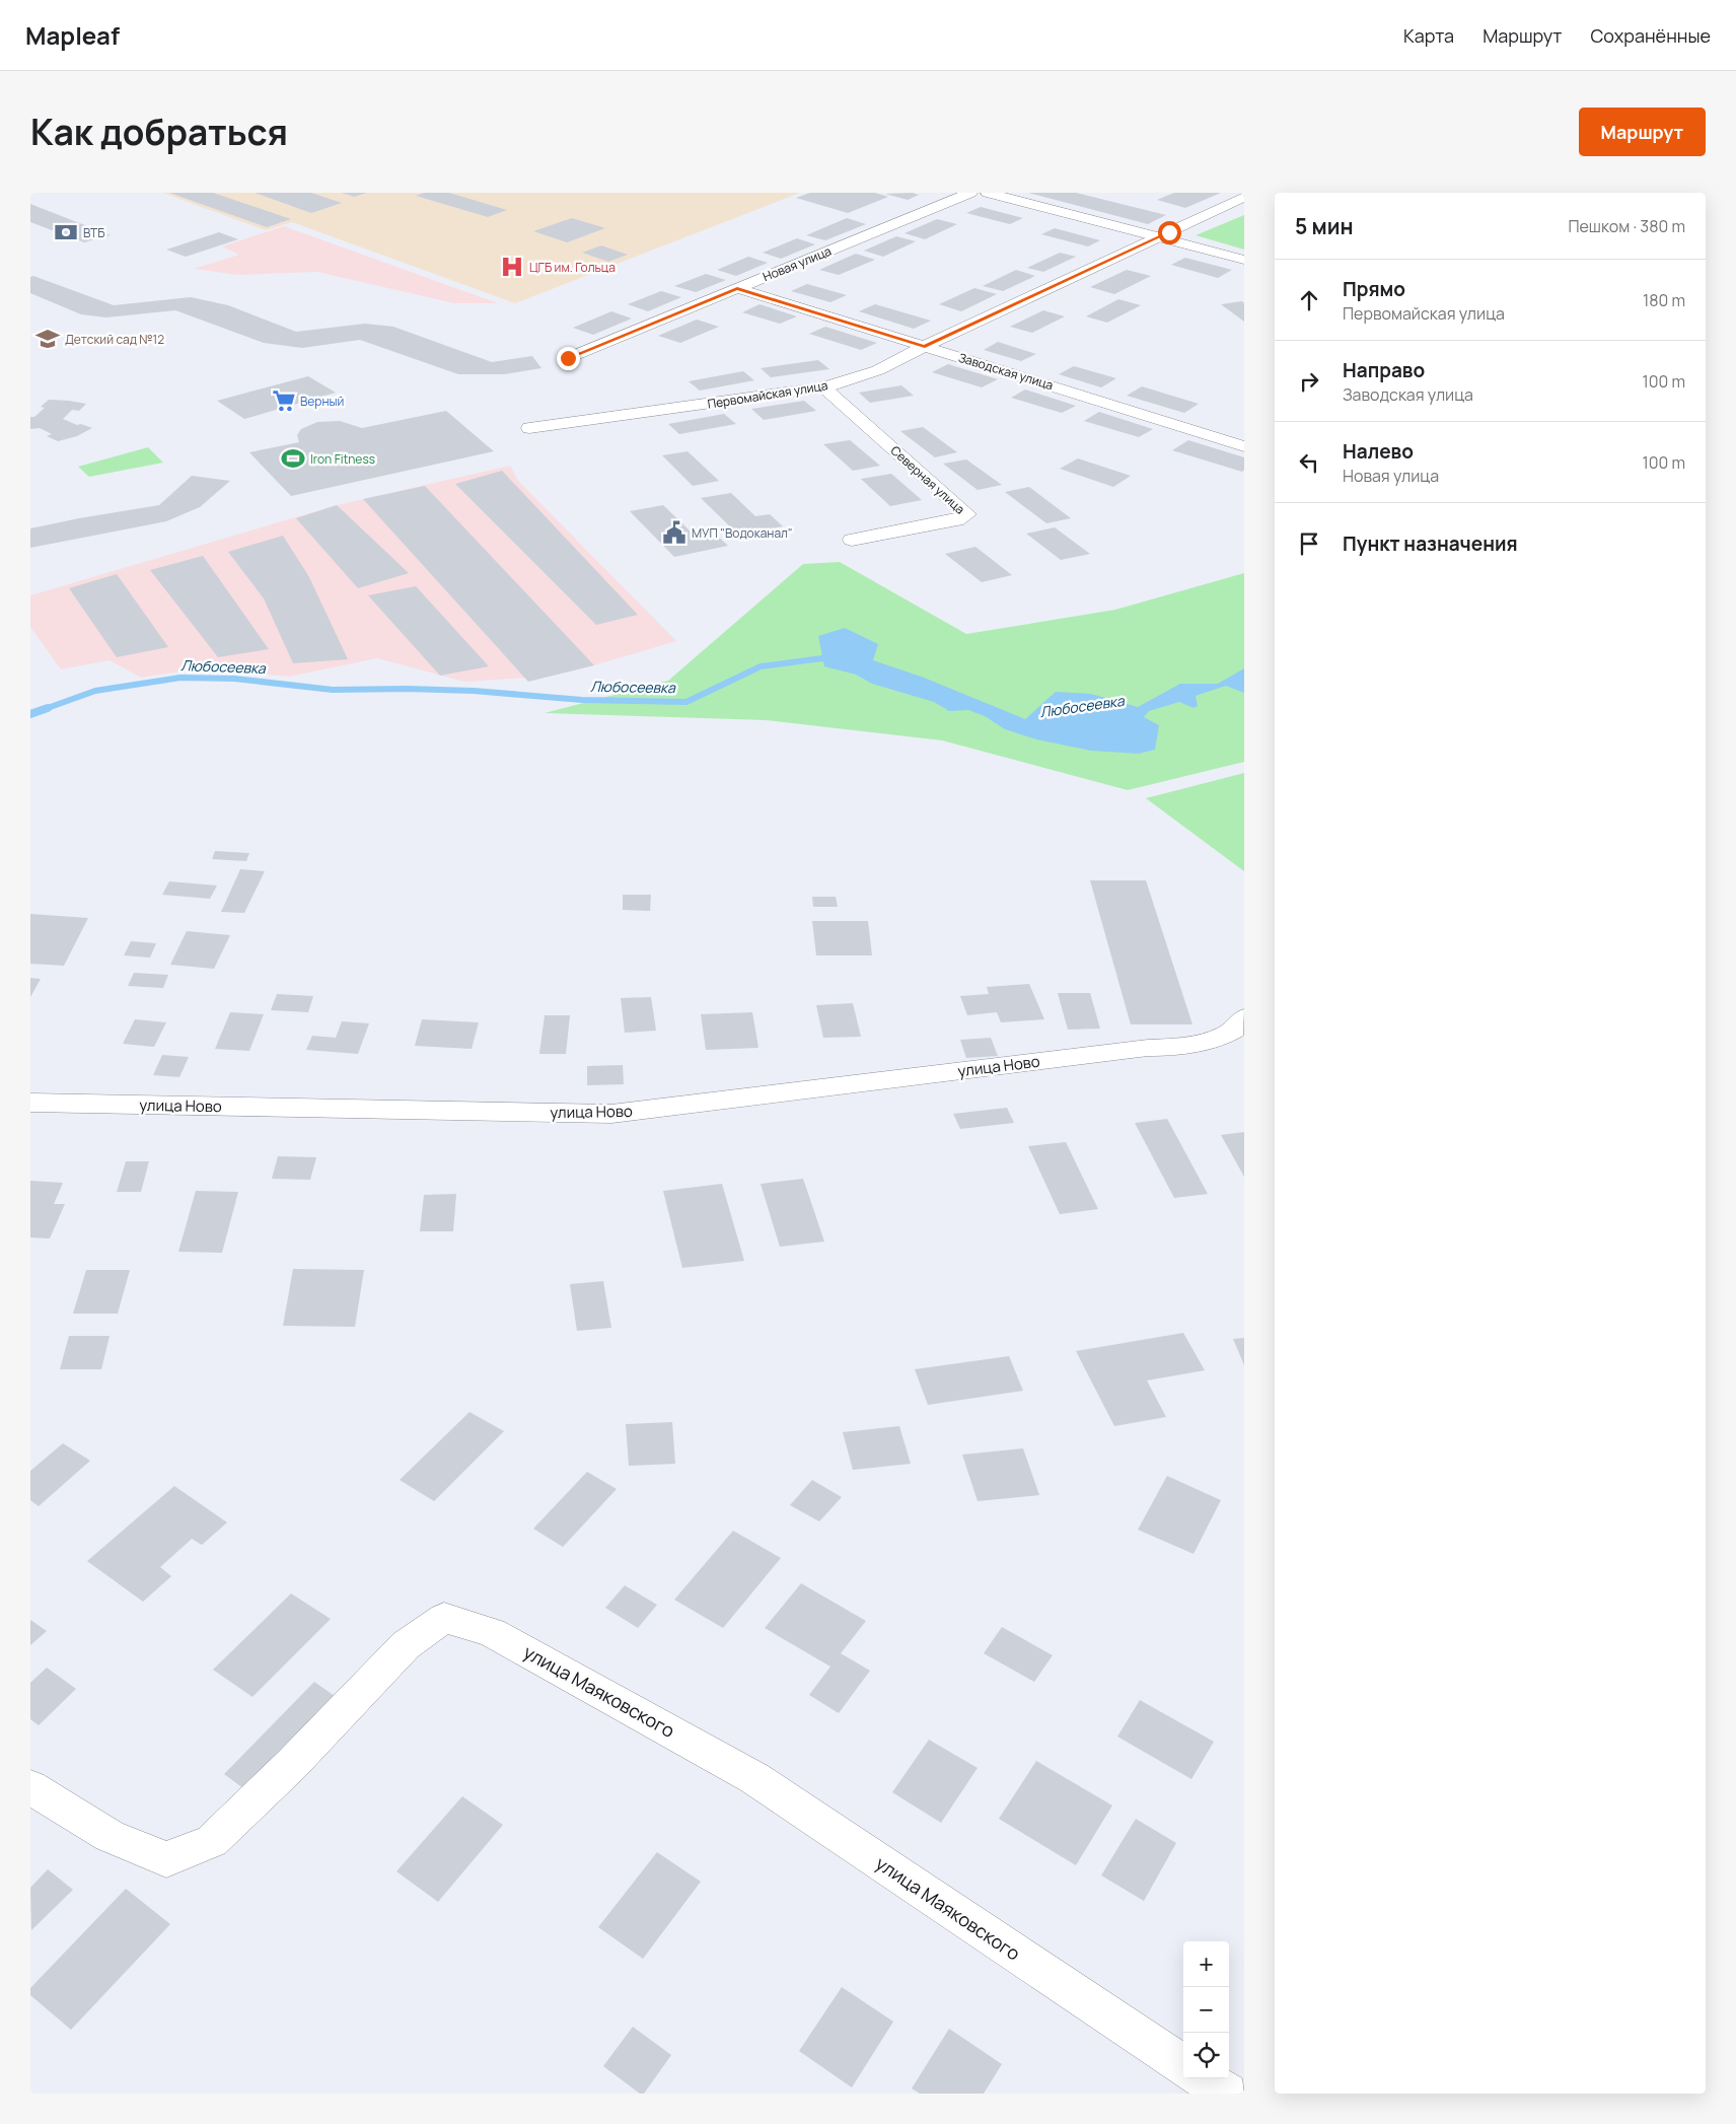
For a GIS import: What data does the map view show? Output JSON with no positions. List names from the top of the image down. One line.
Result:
{"streets":{"street":["Новая улица","Заводская улица","Первомайская улица","Северная улица","улица Ново","улица Маяковского"]},"crossings":[["Новая улица","Заводская улица"],["Заводская улица","Первомайская улица"],["Первомайская улица","Северная улица"]],"water":["Любосеевка"],"places":{"bank":["ВТБ"],"hospital":["ЦГБ им. Гольца"],"school or university":["Детский сад №12"],"supermarket":["Верный"],"sports":["Iron Fitness"],"public building":["МУП \"Водоканал\""]},"page":{"header":"Mapleaf","nav":["Карта","Маршрут","Сохранённые"],"title":"Как добраться","buttons":"Маршрут","heading":["5 мин","Пешком · 380 m"],"list":[["Прямо","Первомайская улица","180 m"],["Направо","Заводская улица","100 m"],["Налево","Новая улица","100 m"],"Пункт назначения"],"map_buttons":["+","−"]}}
